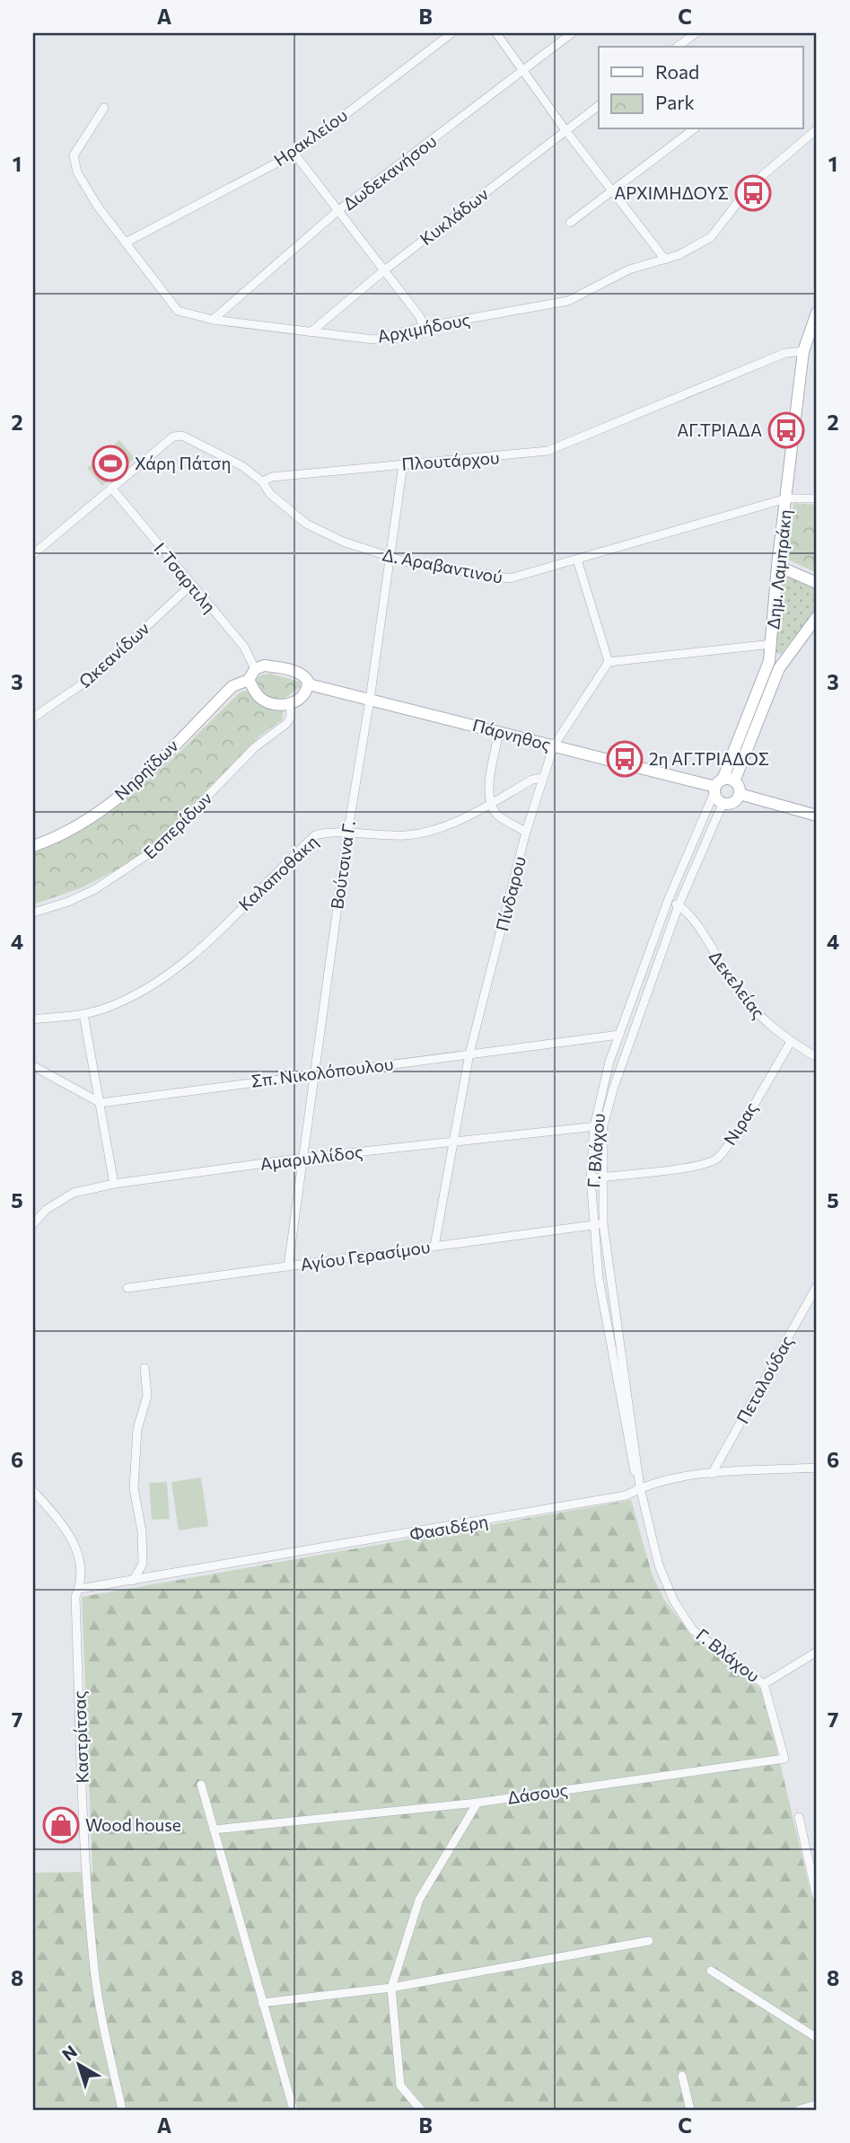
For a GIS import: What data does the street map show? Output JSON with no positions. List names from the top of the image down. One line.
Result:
{"streets":{"street":["Ηρακλείου","Δωδεκανήσου","Κυκλάδων","Αρχιμήδους","Πλουτάρχου","Δ. Αραβαντινού","Δημ. Λαμπράκη","Ι. Τσαρτιλη","Ωκεανίδων","Πάρνηθος","Νηρηϊδων","Εσπερίδων","Βούτσινα Γ.","Καλαποθάκη","Πίνδαρου","Δεκελείας","Σπ. Νικολόπουλου","Νιρας","Γ. Βλάχου","Αμαρυλλίδος","Αγίου Γερασίμου","Πεταλούδας","Φασιδέρη","Καστρίτσας","Δάσους"]},"crossings":[["Ηρακλείου","Αρχιμήδους"],["Δωδεκανήσου","Αρχιμήδους"],["Κυκλάδων","Αρχιμήδους"],["Πλουτάρχου","Δ. Αραβαντινού"],["Πλουτάρχου","Δημ. Λαμπράκη"],["Πλουτάρχου","Βούτσινα Γ."],["Δ. Αραβαντινού","Δημ. Λαμπράκη"],["Δ. Αραβαντινού","Βούτσινα Γ."],["Δημ. Λαμπράκη","Πάρνηθος"],["Δημ. Λαμπράκη","Γ. Βλάχου"],["Ι. Τσαρτιλη","Ωκεανίδων"],["Ι. Τσαρτιλη","Πάρνηθος"],["Ι. Τσαρτιλη","Νηρηϊδων"],["Ι. Τσαρτιλη","Εσπερίδων"],["Πάρνηθος","Νηρηϊδων"],["Πάρνηθος","Εσπερίδων"],["Πάρνηθος","Βούτσινα Γ."],["Πάρνηθος","Πίνδαρου"],["Πάρνηθος","Γ. Βλάχου"],["Νηρηϊδων","Εσπερίδων"],["Βούτσινα Γ.","Καλαποθάκη"],["Βούτσινα Γ.","Σπ. Νικολόπουλου"],["Βούτσινα Γ.","Αμαρυλλίδος"],["Βούτσινα Γ.","Αγίου Γερασίμου"],["Καλαποθάκη","Πίνδαρου"],["Πίνδαρου","Σπ. Νικολόπουλου"],["Πίνδαρου","Αμαρυλλίδος"],["Πίνδαρου","Αγίου Γερασίμου"],["Δεκελείας","Νιρας"],["Δεκελείας","Γ. Βλάχου"],["Σπ. Νικολόπουλου","Γ. Βλάχου"],["Νιρας","Γ. Βλάχου"],["Γ. Βλάχου","Αμαρυλλίδος"],["Γ. Βλάχου","Αγίου Γερασίμου"],["Γ. Βλάχου","Φασιδέρη"],["Γ. Βλάχου","Δάσους"],["Πεταλούδας","Φασιδέρη"],["Φασιδέρη","Καστρίτσας"]],"places":{"bus stop":["ΑΡΧΙΜΗΔΟΥΣ","ΑΓ.ΤΡΙΑΔΑ","2η ΑΓ.ΤΡΙΑΔΟΣ"],"sports":["Χάρη Πάτση"],"shop":["Wood house"]},"legend":["Road","Park"],"north":"top left","grid":{"columns":["A","B","C"],"rows":["1","2","3","4","5","6","7","8"]}}
